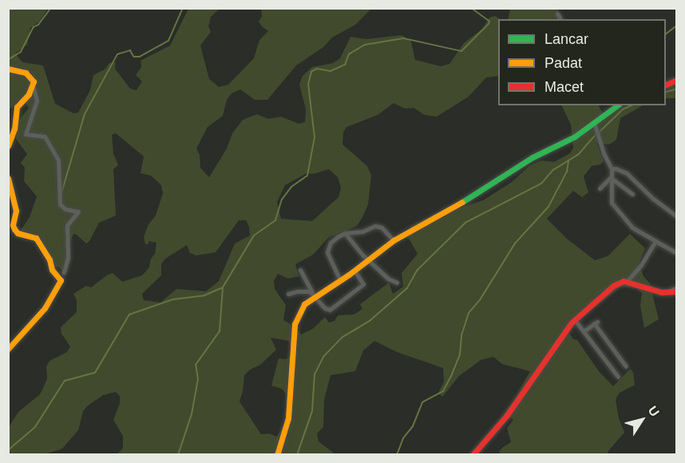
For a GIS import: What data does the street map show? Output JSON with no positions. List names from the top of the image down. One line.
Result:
{"legend":["Lancar","Padat","Macet"],"north":"top right"}
